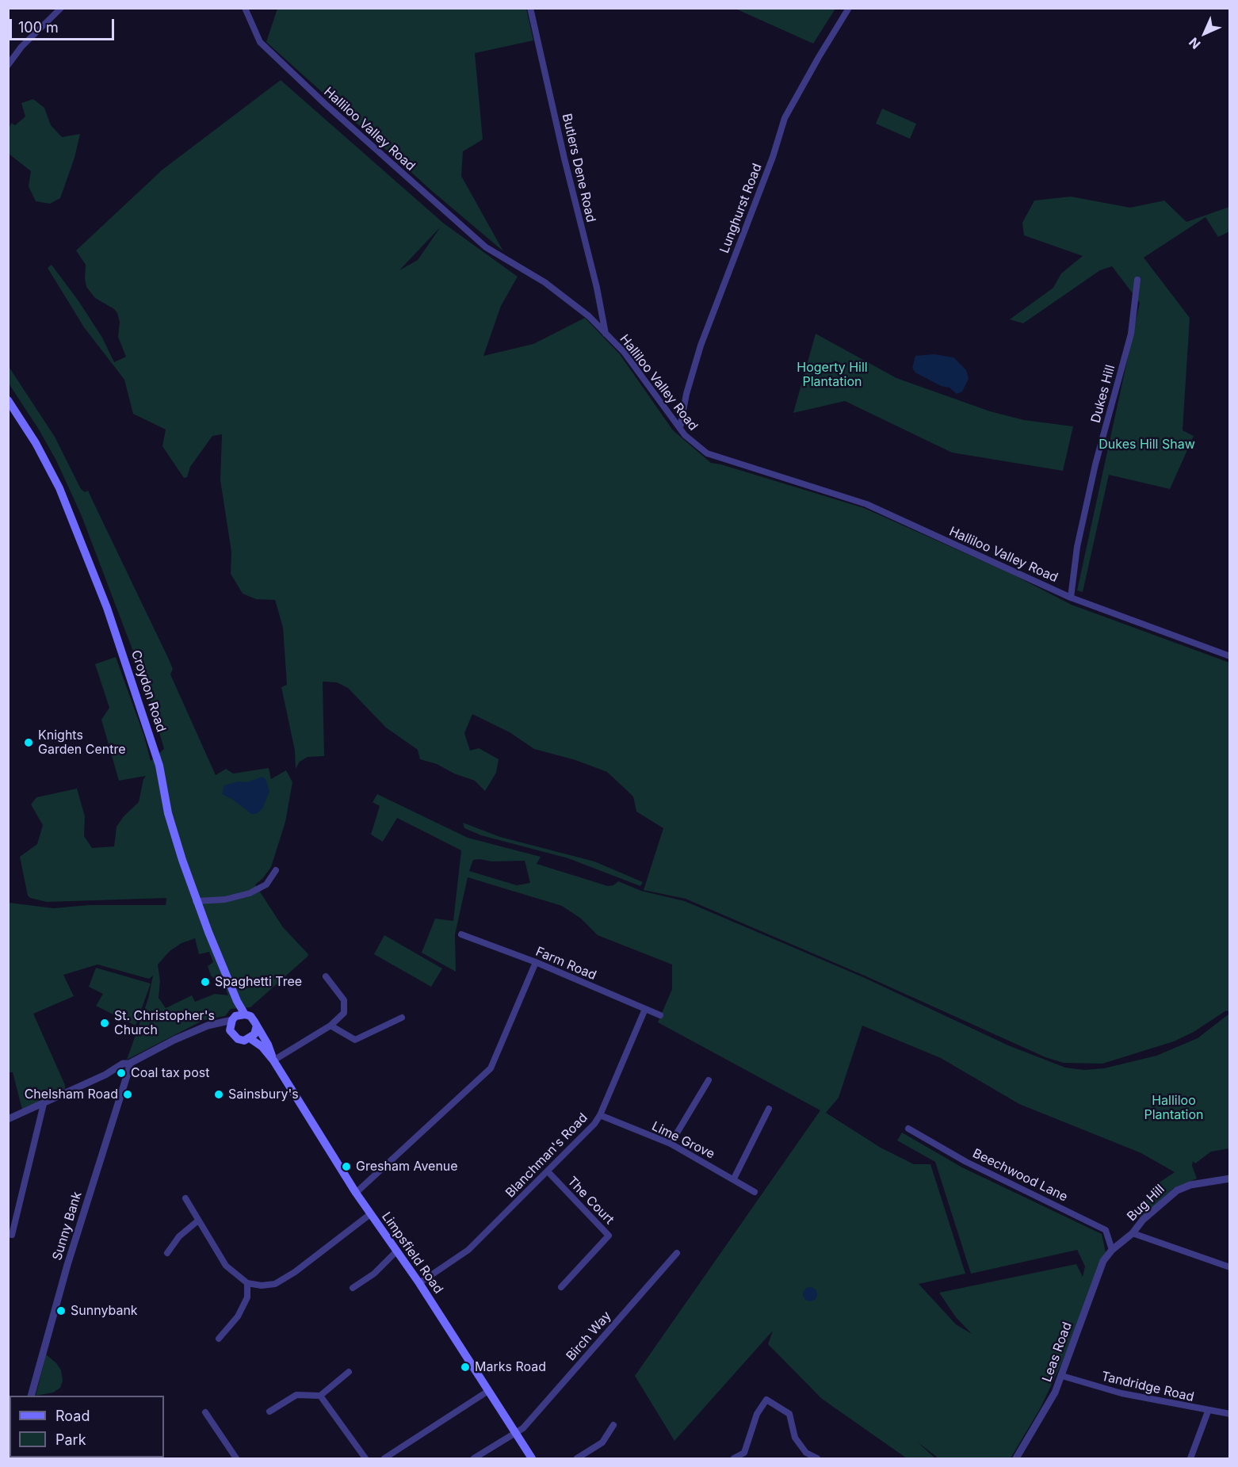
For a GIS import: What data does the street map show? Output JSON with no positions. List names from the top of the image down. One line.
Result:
{"streets":{"main road":["Croydon Road","Limpsfield Road"],"street":["Halliloo Valley Road","Butlers Dene Road","Lunghurst Road","Dukes Hill","Farm Road","Lime Grove","Blanchman's Road","Beechwood Lane","The Court","Bug Hill","Sunny Bank","Birch Way","Leas Road","Tandridge Road"]},"crossings":[["Halliloo Valley Road","Butlers Dene Road"],["Halliloo Valley Road","Lunghurst Road"],["Halliloo Valley Road","Dukes Hill"],["Croydon Road","Limpsfield Road"],["Farm Road","Blanchman's Road"],["Lime Grove","Blanchman's Road"],["Blanchman's Road","The Court"],["Blanchman's Road","Limpsfield Road"],["Beechwood Lane","Bug Hill"],["Beechwood Lane","Leas Road"],["Bug Hill","Leas Road"],["Limpsfield Road","Birch Way"],["Leas Road","Tandridge Road"]],"parks":["Hogerty Hill Plantation","Dukes Hill Shaw","Halliloo Plantation"],"places":["Knights Garden Centre","Spaghetti Tree","St. Christopher's Church","Coal tax post","Chelsham Road","Sainsbury's","Gresham Avenue","Sunnybank","Marks Road"],"legend":["Road","Park"],"scale_bar":"100 m","north":"bottom left"}
